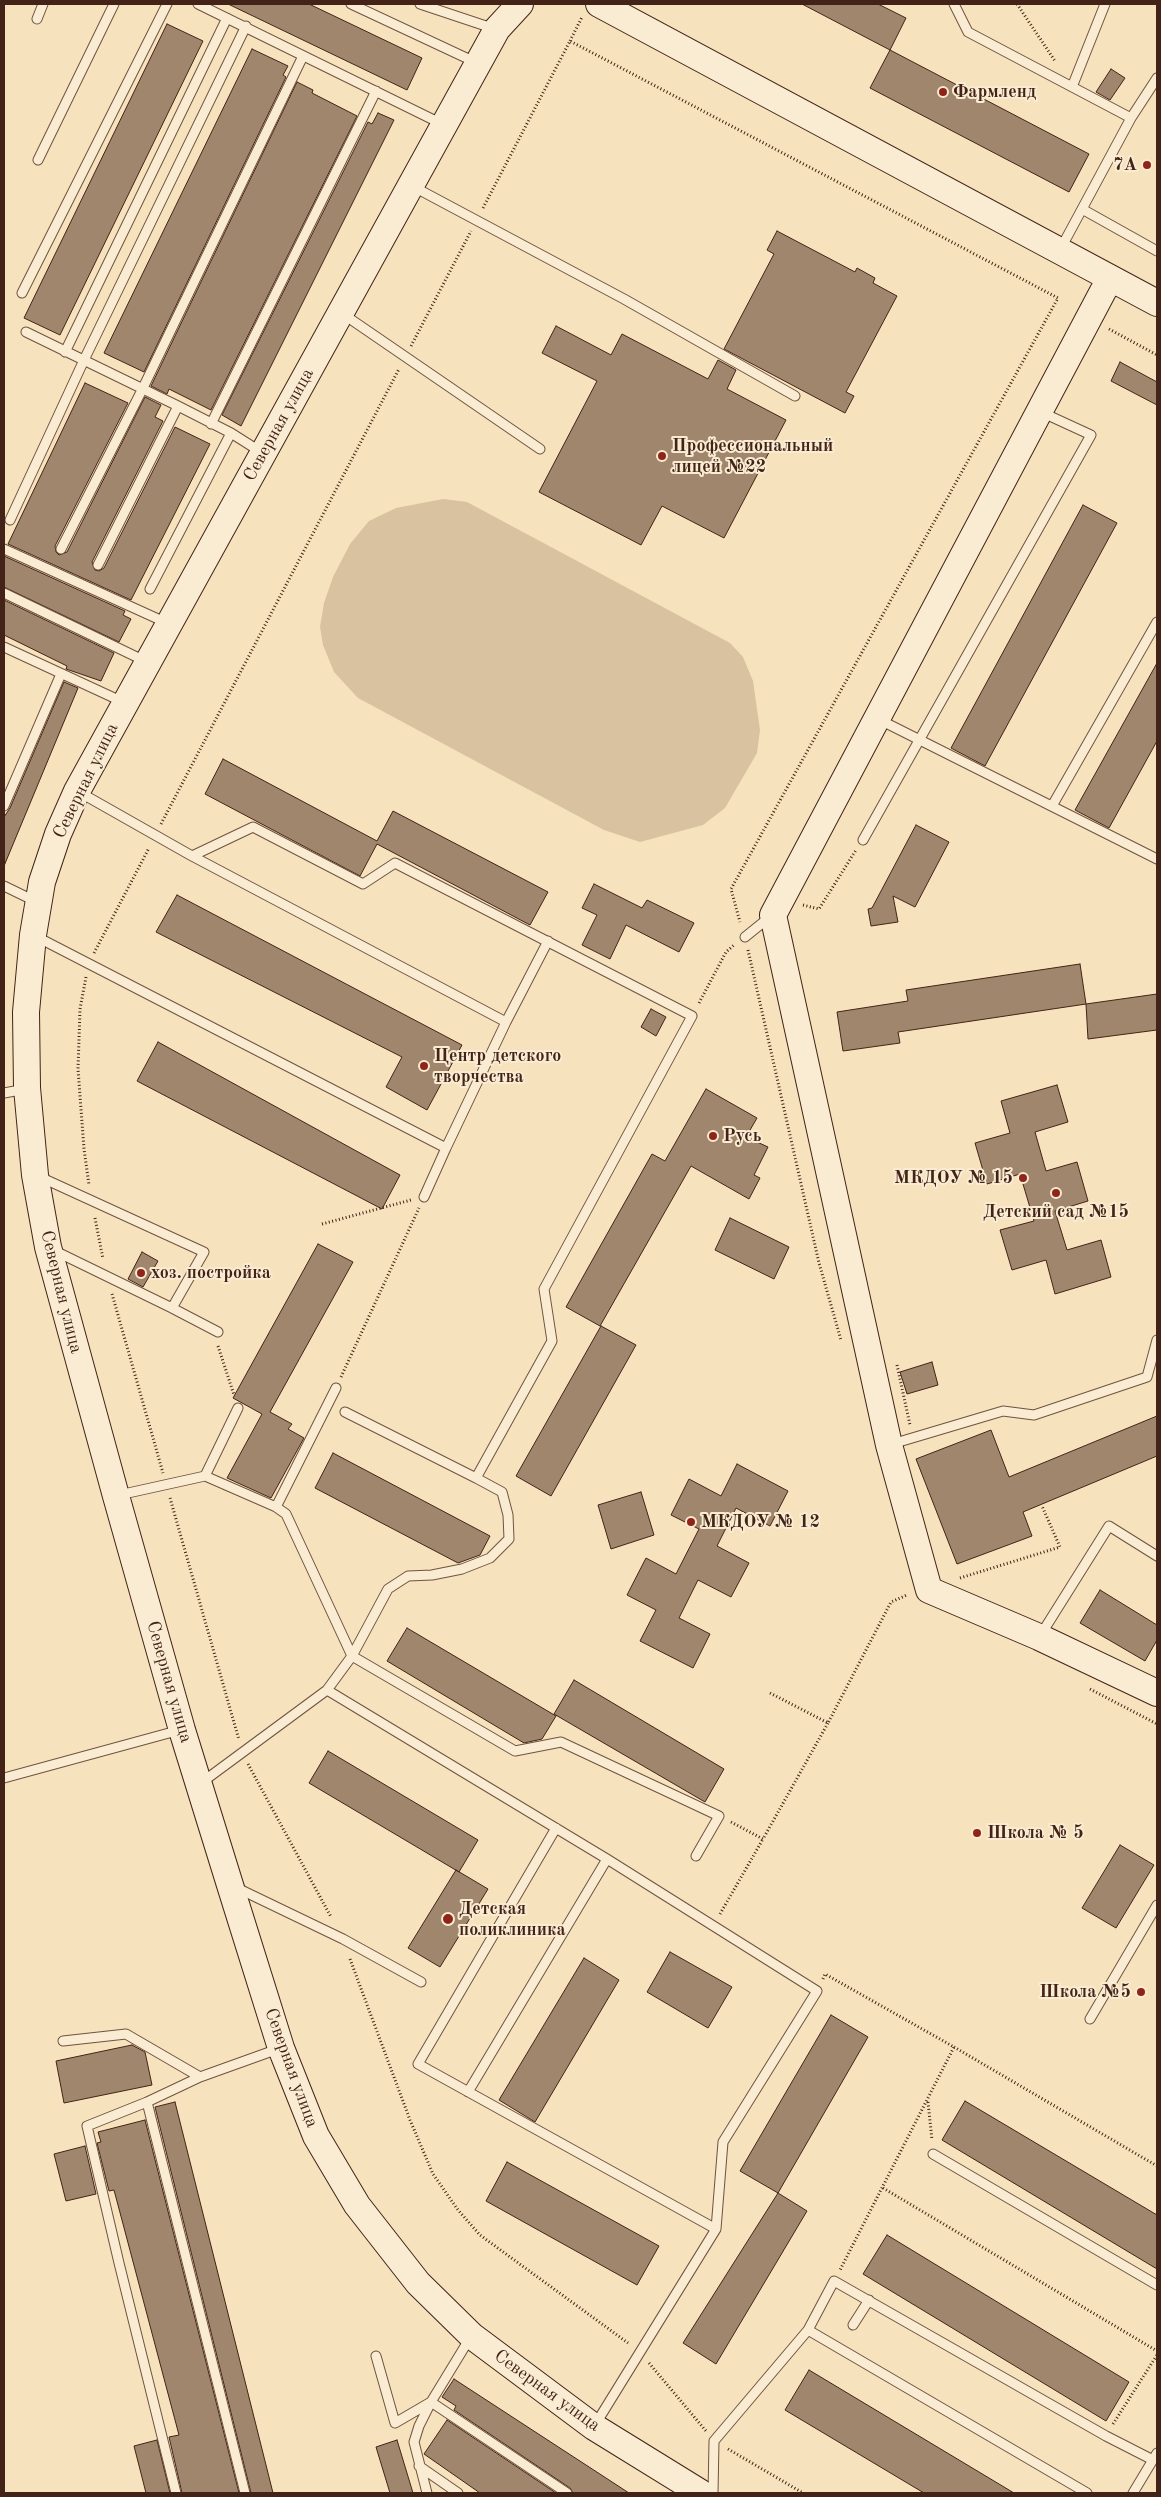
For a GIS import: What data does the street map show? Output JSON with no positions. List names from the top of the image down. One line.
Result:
{"streets":{"street":["Северная улица"]},"places":["Фармленд","7А","Профессиональный лицей №22","Центр детского творчества","Русь","МКДОУ № 15","Детский сад №15","хоз. постройка","МКДОУ № 12","Школа № 5","Детская поликлиника","Школа №5"]}
